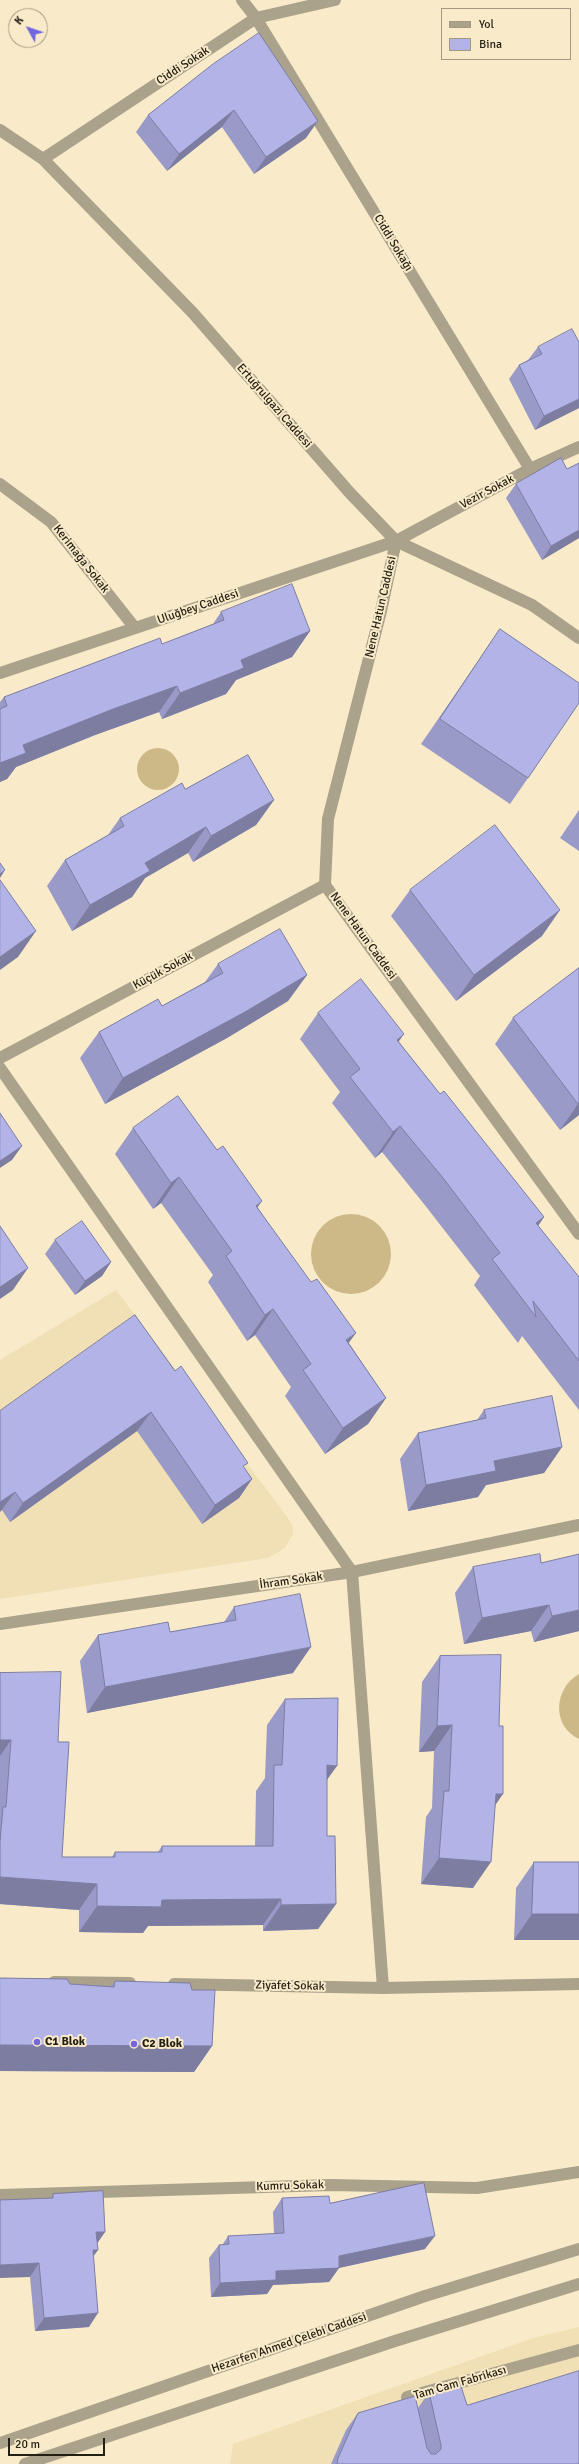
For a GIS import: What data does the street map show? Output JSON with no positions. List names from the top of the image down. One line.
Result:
{"streets":{"street":["Ciddi Sokak","Ciddi Sokağı","Ertuğrulgazi Caddesi","Vezir Sokak","Kerimağa Sokak","Uluğbey Caddesi","Nene Hatun Caddesi","Küçük Sokak","İhram Sokak","Ziyafet Sokak","Kumru Sokak","Hezarfen Ahmed Çelebi Caddesi","Tam Cam Fabrikası"]},"crossings":[["Ciddi Sokak","Ciddi Sokağı"],["Ciddi Sokak","Ertuğrulgazi Caddesi"],["Ciddi Sokağı","Vezir Sokak"],["Ertuğrulgazi Caddesi","Vezir Sokak"],["Ertuğrulgazi Caddesi","Uluğbey Caddesi"],["Ertuğrulgazi Caddesi","Nene Hatun Caddesi"],["Vezir Sokak","Uluğbey Caddesi"],["Vezir Sokak","Nene Hatun Caddesi"],["Kerimağa Sokak","Uluğbey Caddesi"],["Uluğbey Caddesi","Nene Hatun Caddesi"],["Nene Hatun Caddesi","Küçük Sokak"]],"places":["C1 Blok","C2 Blok"],"legend":["Yol","Bina"],"scale_bar":"20 m","north":"top left"}
